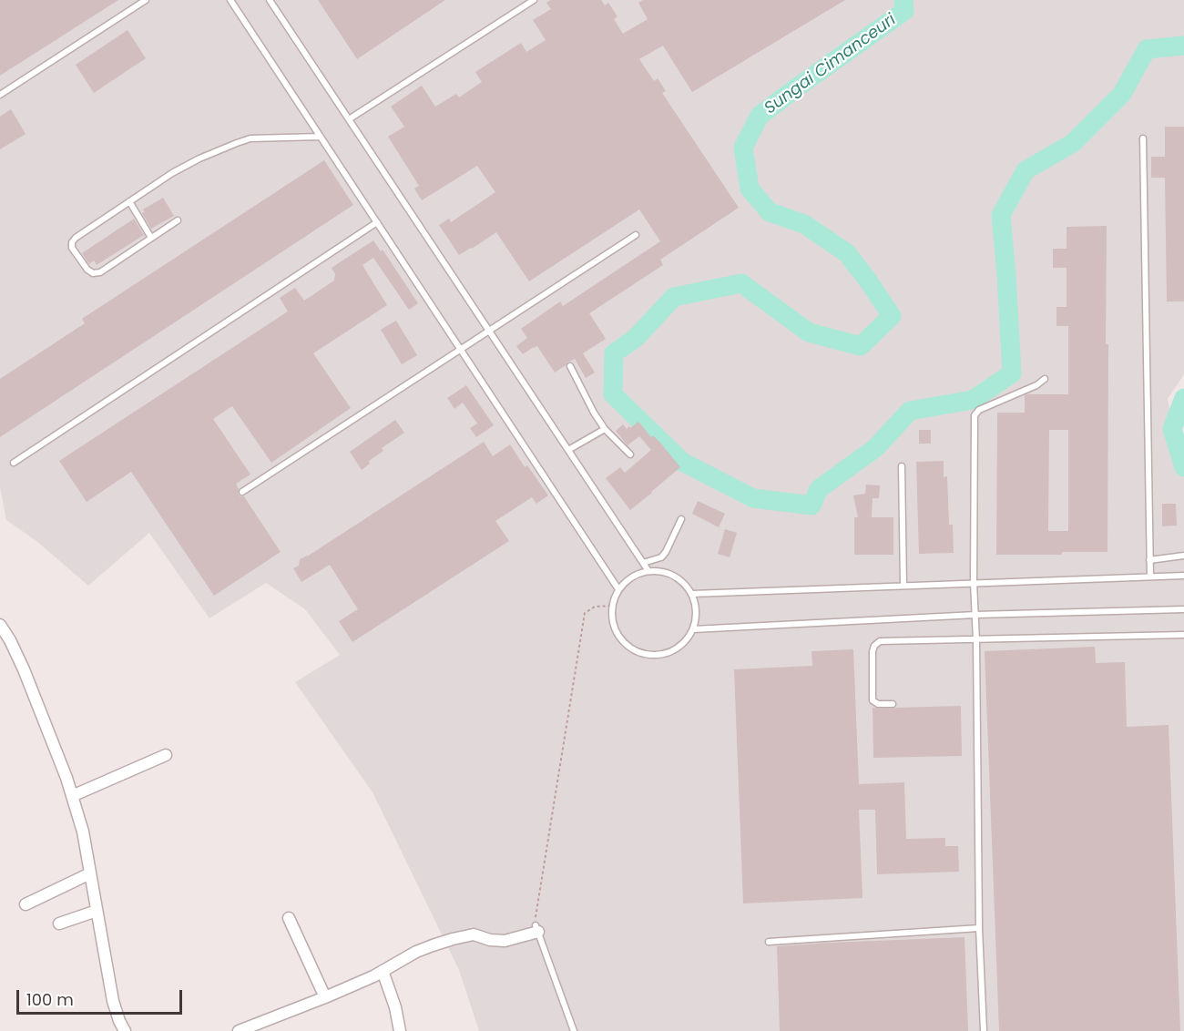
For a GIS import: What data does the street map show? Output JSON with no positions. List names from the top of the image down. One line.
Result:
{"water":["Sungai Cimanceuri"],"scale_bar":"100 m"}
